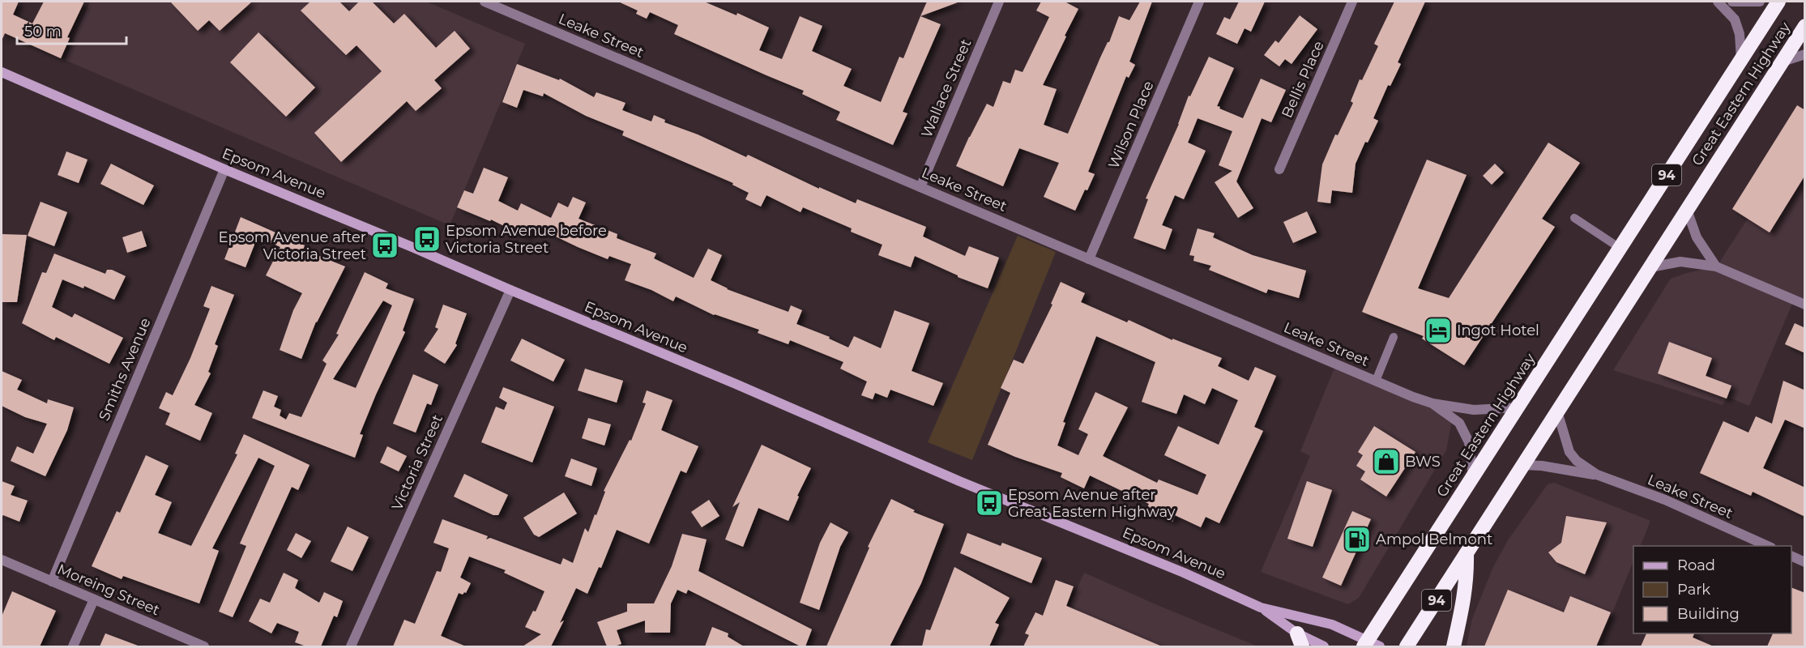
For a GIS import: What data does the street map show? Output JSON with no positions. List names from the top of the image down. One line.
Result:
{"streets":{"highway":["Great Eastern Highway","94"],"street":["Leake Street","Bellis Place","Wallace Street","Wilson Place","Epsom Avenue","Smiths Avenue","Victoria Street","Moreing Street"]},"crossings":[["Leake Street","Wallace Street"],["Leake Street","Great Eastern Highway"],["Leake Street","Wilson Place"],["Great Eastern Highway","Epsom Avenue"],["Epsom Avenue","Smiths Avenue"],["Epsom Avenue","Victoria Street"],["Smiths Avenue","Moreing Street"]],"places":{"bus stop":["Epsom Avenue before Victoria Street","Epsom Avenue after Victoria Street","Epsom Avenue after Great Eastern Highway"],"hotel":["Ingot Hotel"],"shop":["BWS"],"fuel station":["Ampol Belmont"]},"legend":["Road","Park","Building"],"scale_bar":"50 m"}
